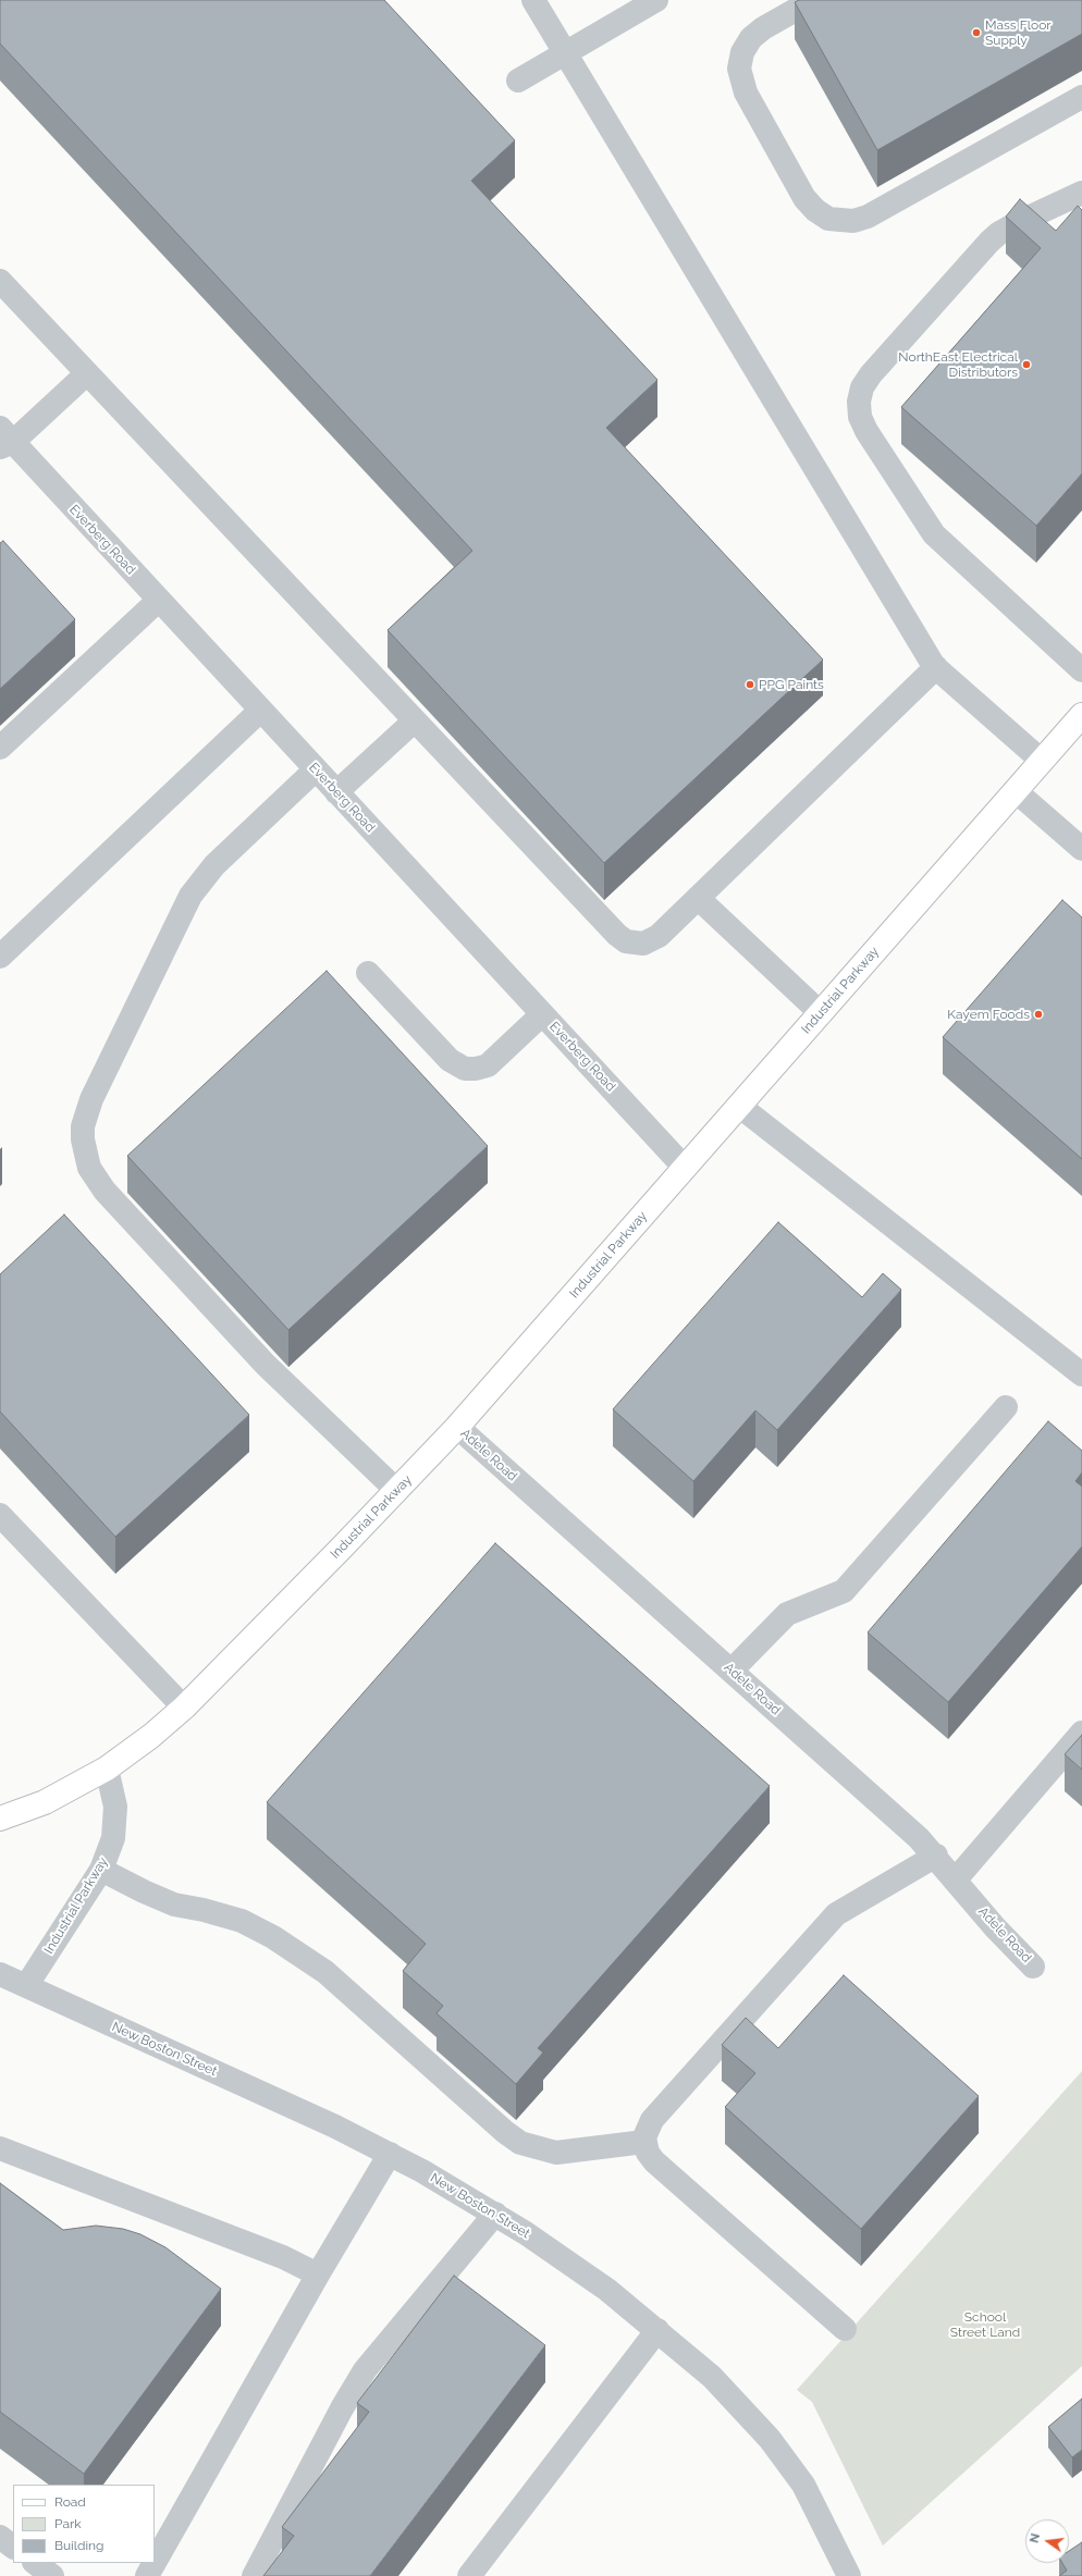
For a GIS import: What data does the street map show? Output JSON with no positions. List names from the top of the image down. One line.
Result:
{"streets":{"main road":["Industrial Parkway"],"street":["Everberg Road","Adele Road","New Boston Street"]},"crossings":[["Everberg Road","Industrial Parkway"],["Industrial Parkway","Adele Road"],["Industrial Parkway","New Boston Street"]],"parks":["School Street Land"],"places":["Mass Floor Supply","NorthEast Electrical Distributors","PPG Paints","Kayem Foods"],"legend":["Road","Park","Building"],"north":"left"}
